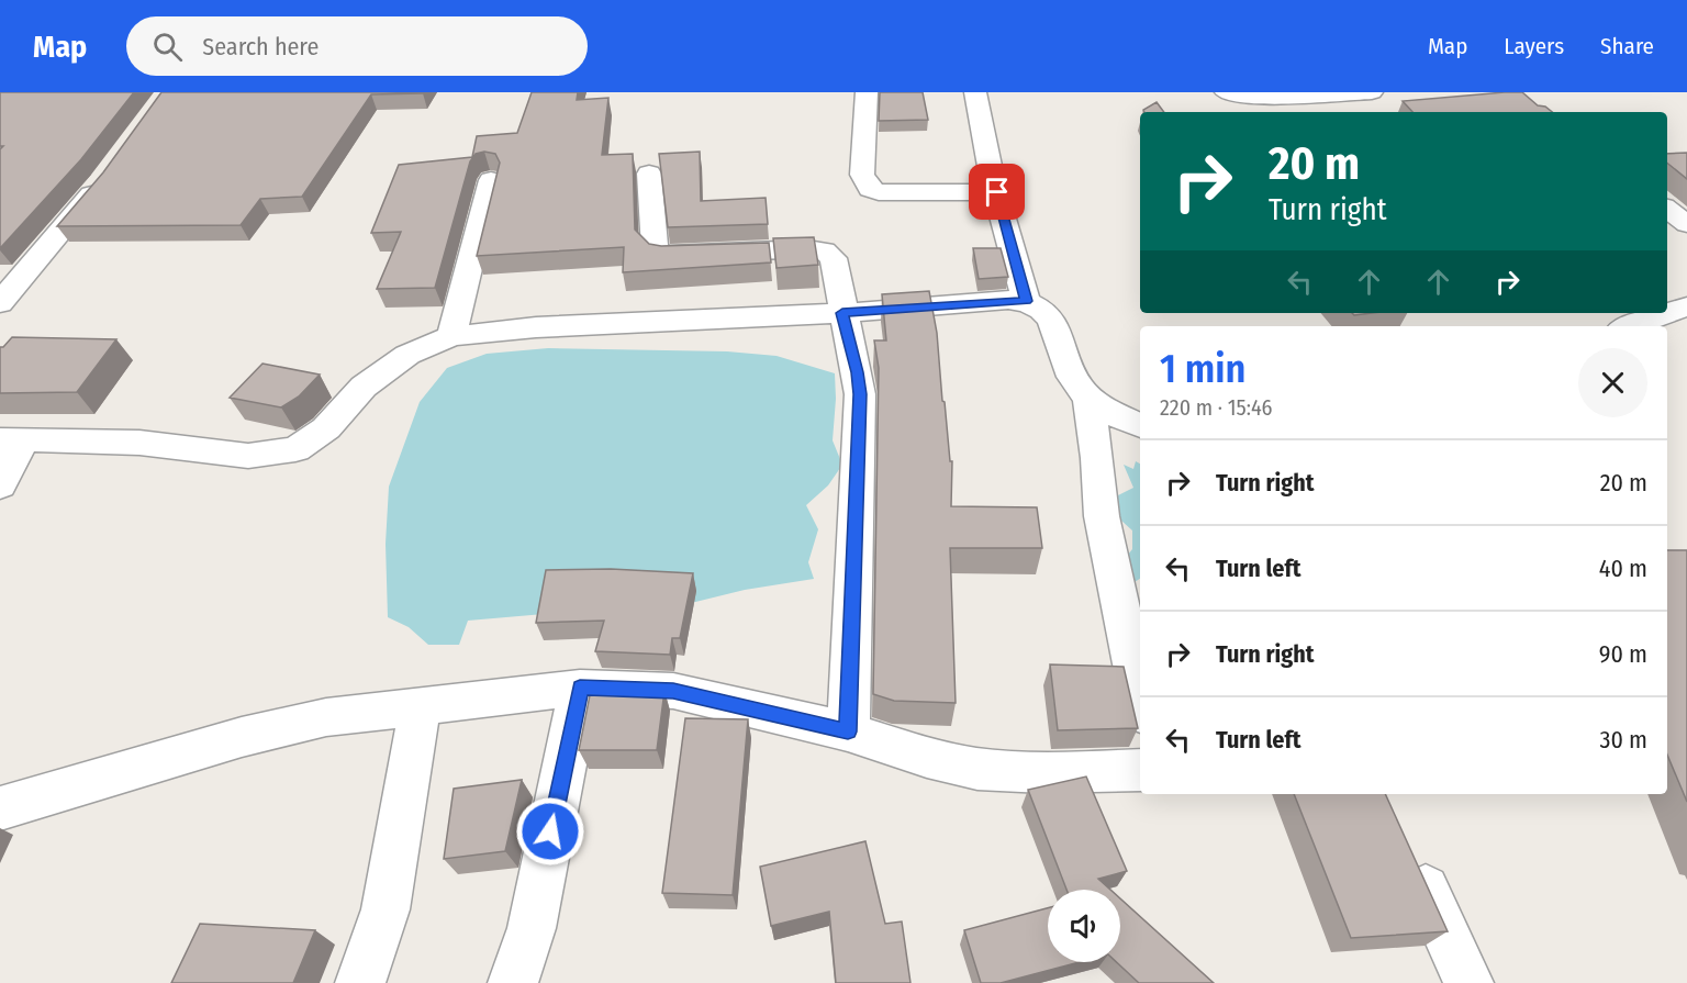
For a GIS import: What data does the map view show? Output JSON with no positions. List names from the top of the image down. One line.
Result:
{"page":{"header":"Map","search":"Search here","nav":["Map","Layers","Share"],"turn":["20 m","Turn right"],"heading":["1 min","220 m · 15:46"],"list":[{"name":"Turn right","value":"20 m"},{"name":"Turn left","value":"40 m"},{"name":"Turn right","value":"90 m"},{"name":"Turn left","value":"30 m"}]}}
